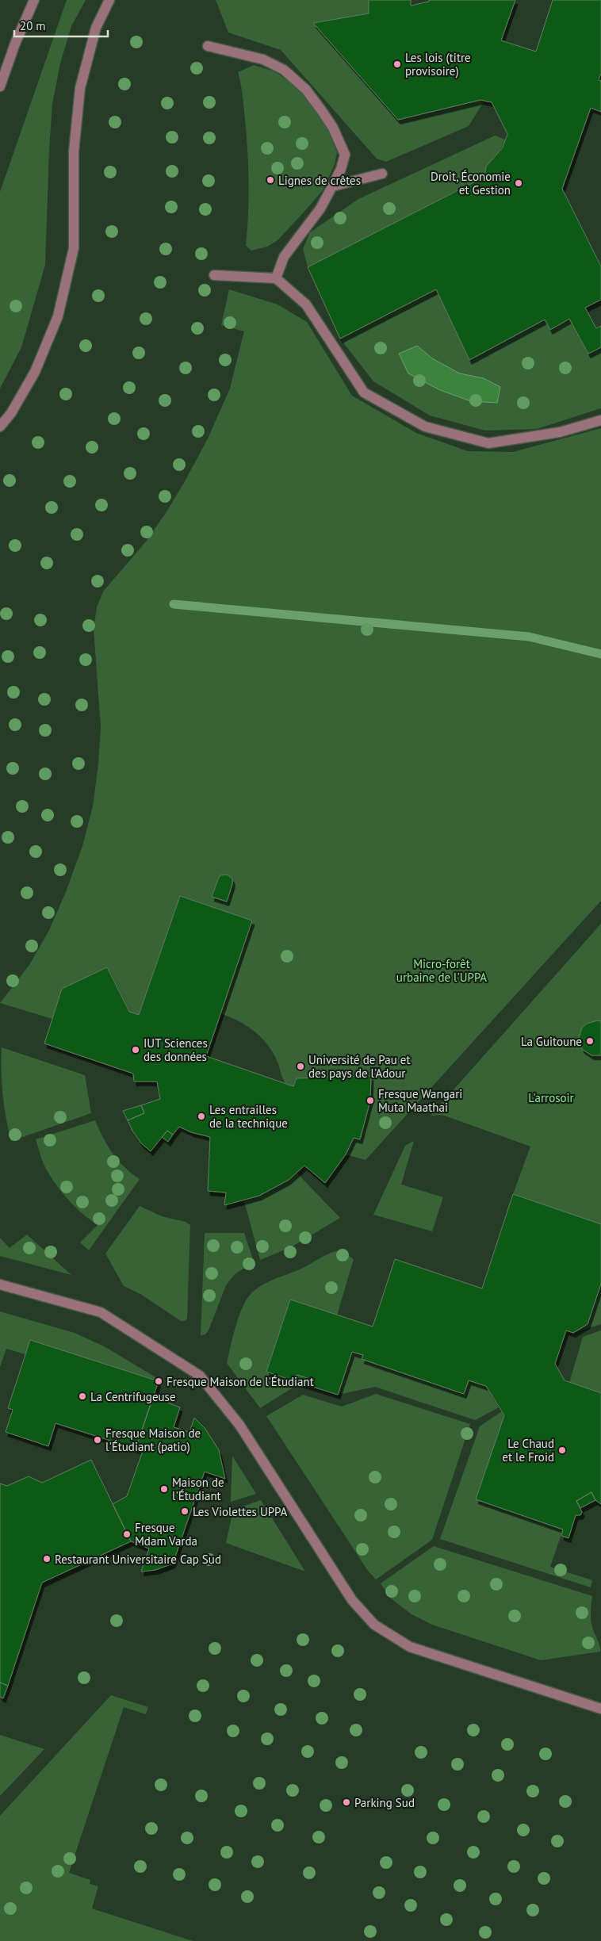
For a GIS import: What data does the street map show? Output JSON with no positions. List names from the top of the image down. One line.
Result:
{"parks":["Micro-forêt urbaine de l'UPPA","L'arrosoir"],"places":["Les lois (titre provisoire)","Lignes de crêtes","Droit, Économie et Gestion","La Guitoune","IUT Sciences des données","Université de Pau et des pays de l'Adour","Fresque Wangari Muta Maathai","Les entrailles de la technique","Fresque Maison de l'Étudiant","La Centrifugeuse","Fresque Maison de l'Étudiant (patio)","Le Chaud et le Froid","Maison de l'Étudiant","Les Violettes UPPA","Fresque Mdam Varda","Restaurant Universitaire Cap Sud","Parking Sud"],"scale_bar":"20 m"}
